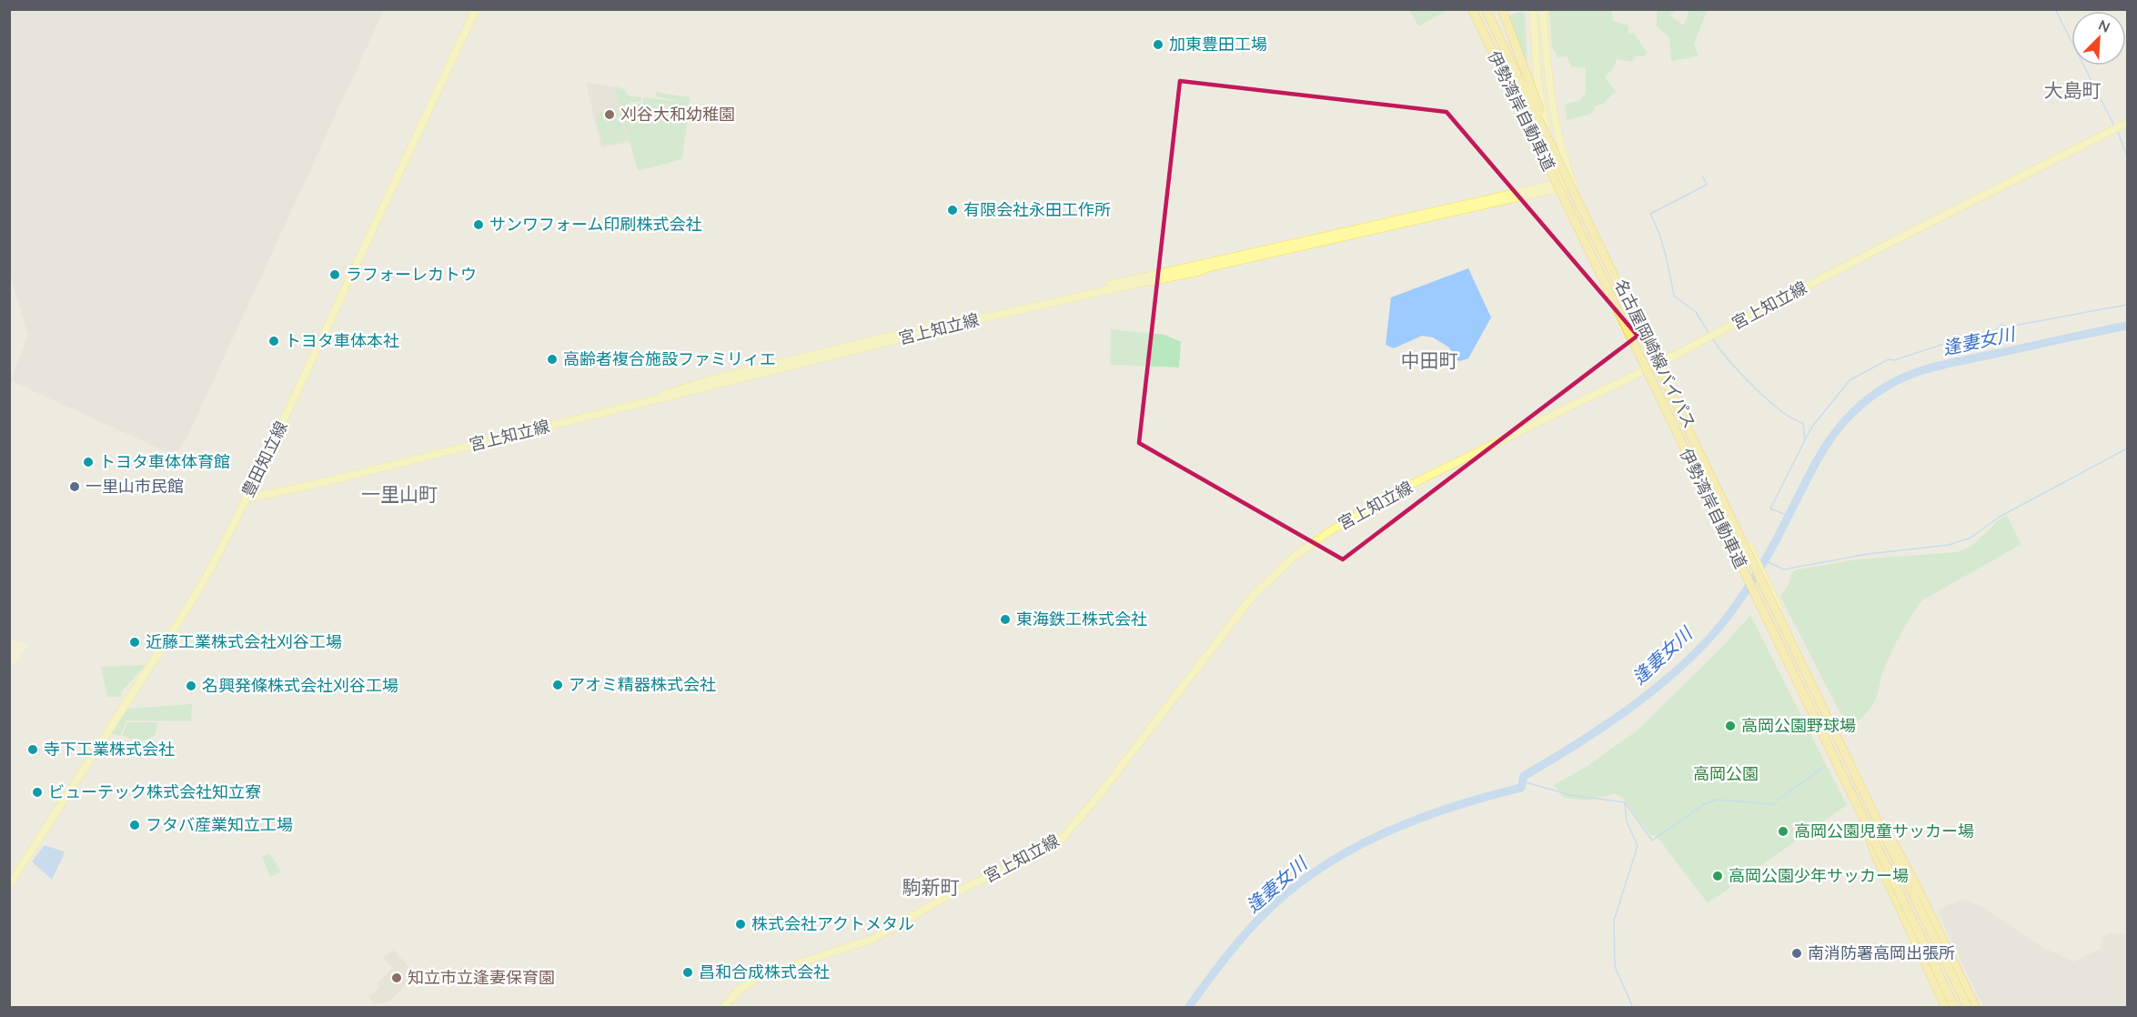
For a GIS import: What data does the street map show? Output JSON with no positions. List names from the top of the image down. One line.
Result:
{"streets":{"highway":["伊勢湾岸自動車道"],"main road":["宮上知立線","名古屋岡崎線バイパス","豊田知立線"]},"crossings":[["伊勢湾岸自動車道","名古屋岡崎線バイパス"],["宮上知立線","名古屋岡崎線バイパス"],["宮上知立線","豊田知立線"]],"districts":["大島町","中田町","一里山町","駒新町"],"water":["逢妻女川"],"parks":["高岡公園"],"places":["加東豊田工場","刈谷大和幼稚園","有限会社永田工作所","サンワフォーム印刷株式会社","ラフォーレカトウ","トヨタ車体本社","高齢者複合施設ファミリィエ","トヨタ車体体育館","一里山市民館","東海鉄工株式会社","近藤工業株式会社刈谷工場","アオミ精器株式会社","名興発條株式会社刈谷工場","高岡公園野球場","寺下工業株式会社","ビューテック株式会社知立寮","フタバ産業知立工場","高岡公園児童サッカー場","高岡公園少年サッカー場","株式会社アクトメタル","南消防署高岡出張所","昌和合成株式会社","知立市立逢妻保育園"],"north":"top right"}
